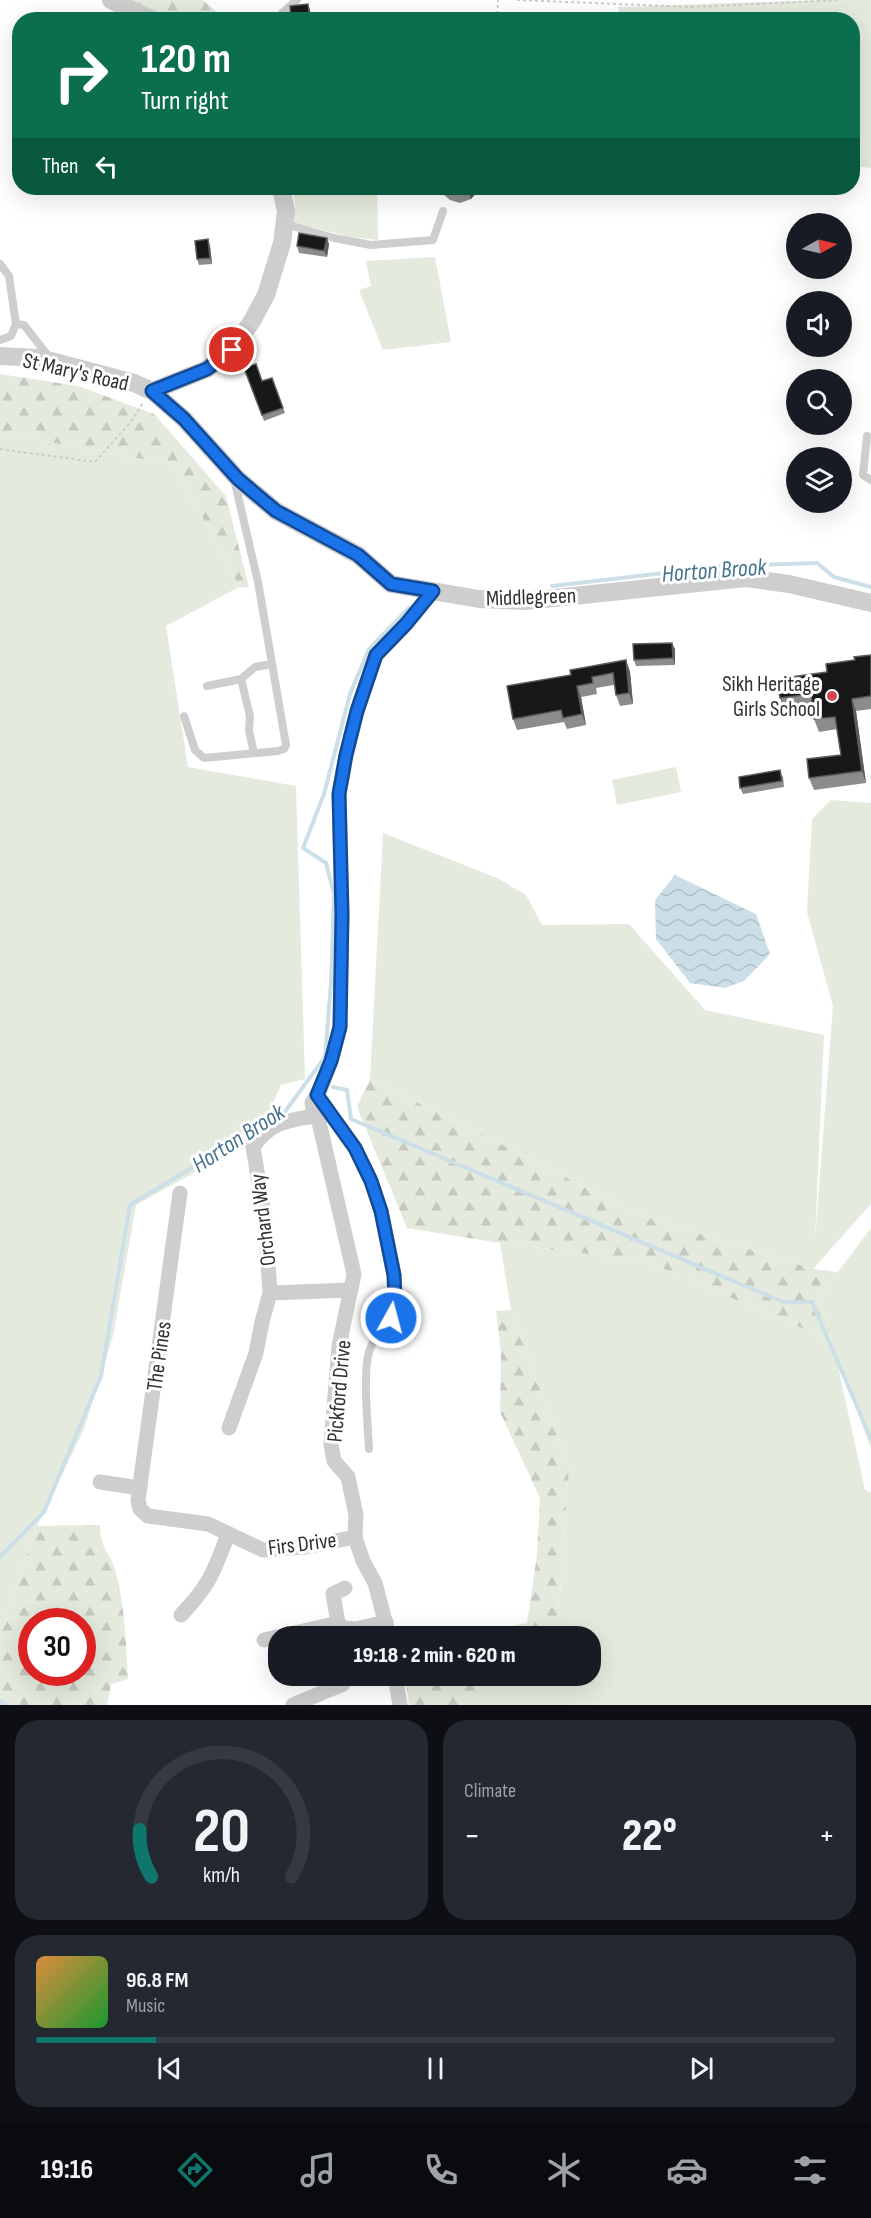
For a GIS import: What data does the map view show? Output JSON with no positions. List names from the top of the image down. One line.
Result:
{"streets":{"street":["St Mary's Road","Middlegreen","Orchard Way","The Pines","Pickford Drive","Firs Drive"]},"crossings":[["St Mary's Road","Middlegreen"],["Orchard Way","Pickford Drive"],["The Pines","Firs Drive"],["Pickford Drive","Firs Drive"]],"water":["Horton Brook"],"places":["Sikh Heritage Girls School"],"north":"right","page":{"turn":["120 m","Turn right"],"then":"Then","limit":"30","trip":"19:18 · 2 min · 620 m","tile":"Climate","heat":["−","22°","+"],"song":["96.8 FM","Music"],"tabs":"19:16","gauge":["20","km/h"]}}
